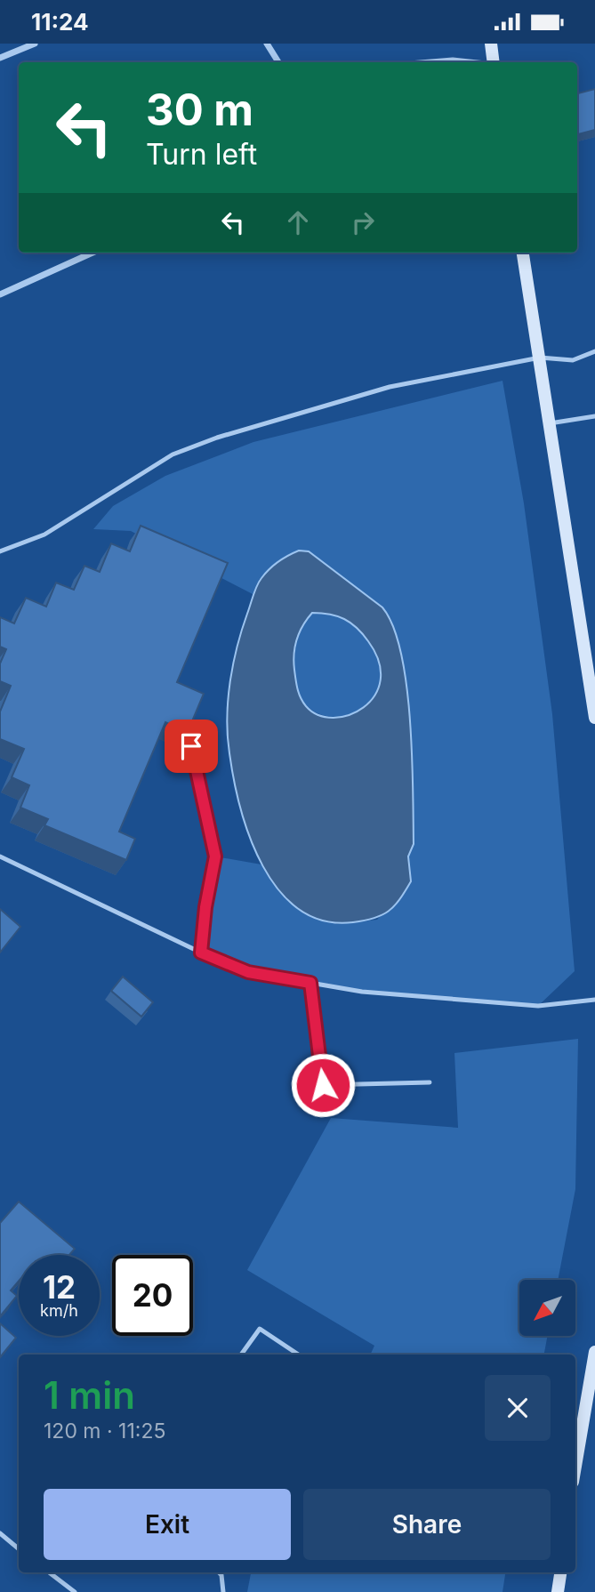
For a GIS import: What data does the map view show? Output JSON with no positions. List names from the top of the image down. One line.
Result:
{"north":"bottom left","page":{"status":"11:24","turn":["30 m","Turn left"],"speed":"12 km/h","limit":"20","heading":["1 min","120 m · 11:25"],"buttons":["Exit","Share"]}}
